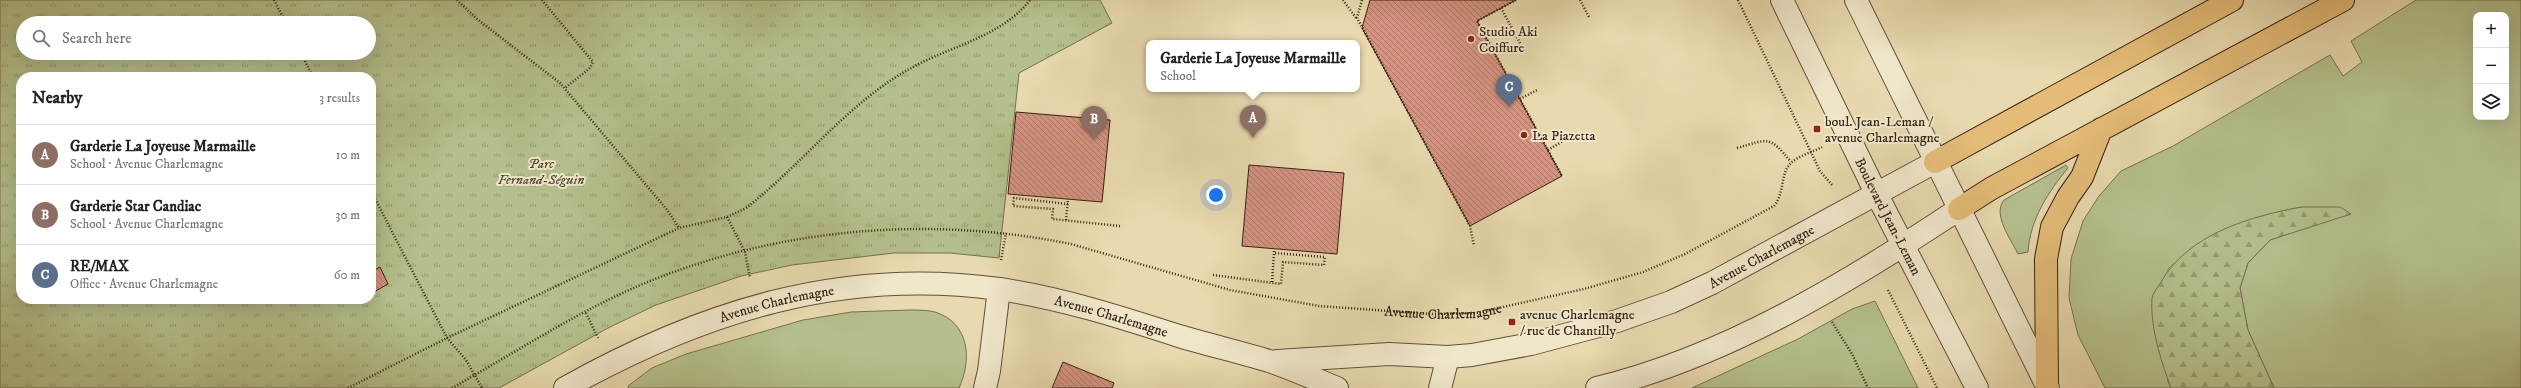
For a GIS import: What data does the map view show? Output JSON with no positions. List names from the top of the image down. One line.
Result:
{"streets":{"street":["Boulevard Jean-Leman","Avenue Charlemagne"]},"crossings":[["Boulevard Jean-Leman","Avenue Charlemagne"]],"parks":["Parc Fernand-Séguin"],"places":{"other":["Studio Aki Coiffure","La Piazetta"],"transit":["boul. Jean-Leman / avenue Charlemagne","avenue Charlemagne / rue de Chantilly"]},"page":{"map_buttons":["+","−"],"search":"Search here","popup":["Garderie La Joyeuse Marmaille","School"],"heading":["Nearby","3 results"],"pins":["C","A","B"],"list":[{"mark":"A","name":"Garderie La Joyeuse Marmaille","note":"School · Avenue Charlemagne","value":"10 m"},{"mark":"B","name":"Garderie Star Candiac","note":"School · Avenue Charlemagne","value":"30 m"},{"mark":"C","name":"RE/MAX","note":"Office · Avenue Charlemagne","value":"60 m"}]}}
